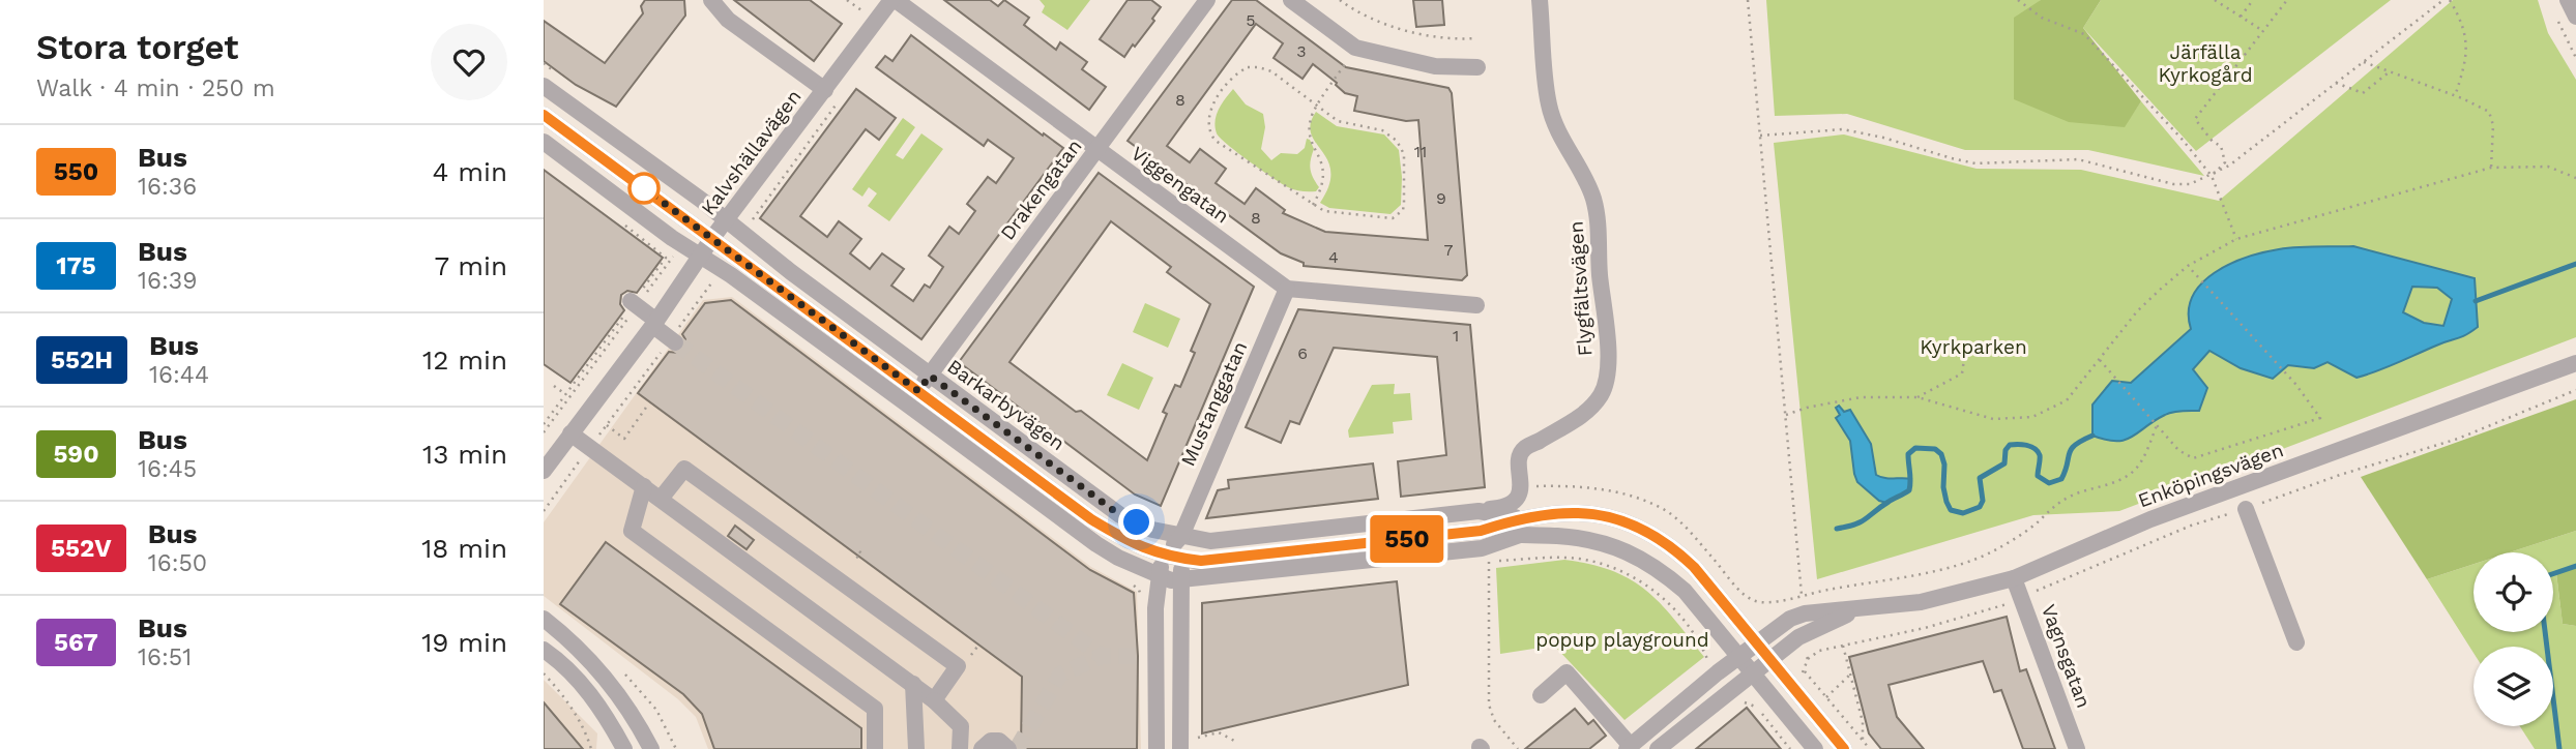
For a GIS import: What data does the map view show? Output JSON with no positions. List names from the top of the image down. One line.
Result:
{"streets":{"street":["Kalvshällavägen","Viggengatan","Drakengatan","Flygfältsvägen","Mustanggatan","Barkarbyvägen","Enköpingsvägen","Vagnsgatan"]},"crossings":[["Kalvshällavägen","Viggengatan"],["Kalvshällavägen","Barkarbyvägen"],["Viggengatan","Drakengatan"],["Viggengatan","Mustanggatan"],["Drakengatan","Barkarbyvägen"],["Flygfältsvägen","Barkarbyvägen"],["Mustanggatan","Barkarbyvägen"],["Barkarbyvägen","Enköpingsvägen"],["Enköpingsvägen","Vagnsgatan"]],"parks":["Järfälla Kyrkogård","Kyrkparken","popup playground"],"lines":["bus line 550"],"house_numbers":["5","3","8","11","9","8","7","4","1","6"],"page":{"heading":["Stora torget","Walk · 4 min · 250 m"],"on_map":"550","list":[{"mark":"550","name":"Bus","note":"16:36","value":"4 min"},{"mark":"175","name":"Bus","note":"16:39","value":"7 min"},{"mark":"552H","name":"Bus","note":"16:44","value":"12 min"},{"mark":"590","name":"Bus","note":"16:45","value":"13 min"},{"mark":"552V","name":"Bus","note":"16:50","value":"18 min"},{"mark":"567","name":"Bus","note":"16:51","value":"19 min"}]}}
